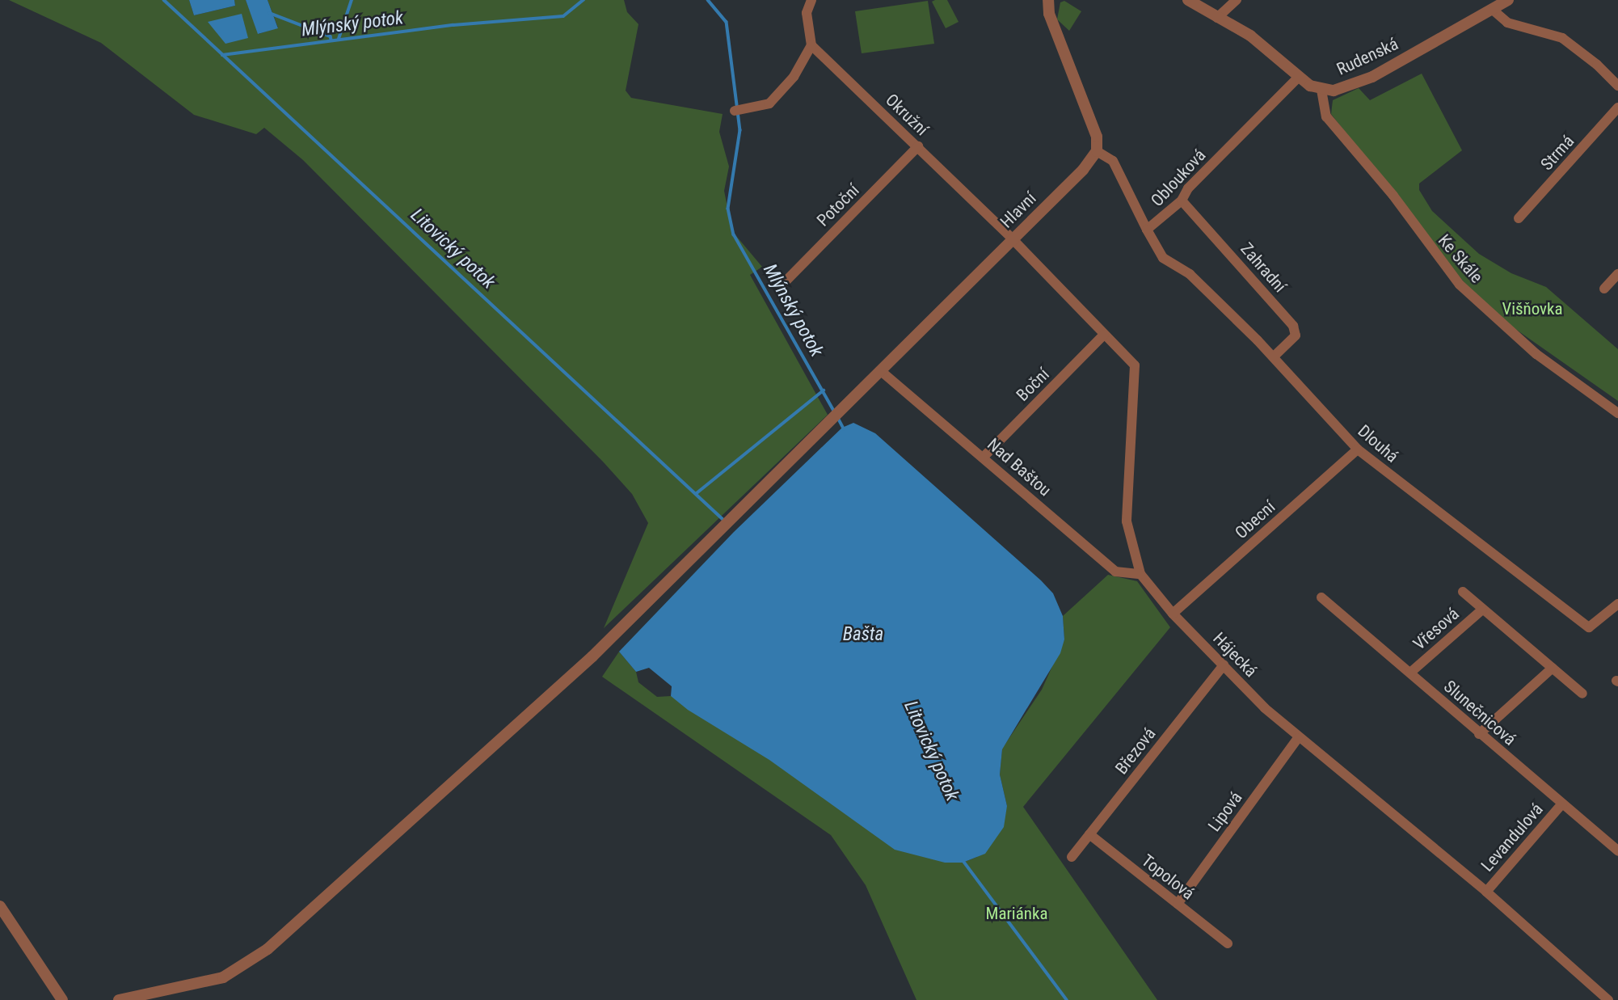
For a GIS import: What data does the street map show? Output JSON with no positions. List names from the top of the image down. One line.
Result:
{"streets":{"street":["Rudenská","Okružní","Strmá","Oblouková","Potoční","Hlavní","Ke Skále","Zahradní","Boční","Dlouhá","Nad Baštou","Obecní","Vřesová","Hájecká","Slunečnicová","Březová","Lipová","Levandulová","Topolová"]},"crossings":[["Rudenská","Oblouková"],["Rudenská","Ke Skále"],["Okružní","Potoční"],["Okružní","Hlavní"],["Okružní","Hájecká"],["Oblouková","Hlavní"],["Oblouková","Zahradní"],["Oblouková","Dlouhá"],["Hlavní","Nad Baštou"],["Hlavní","Hájecká"],["Zahradní","Dlouhá"],["Boční","Nad Baštou"],["Boční","Hájecká"],["Dlouhá","Obecní"],["Nad Baštou","Hájecká"],["Obecní","Hájecká"],["Vřesová","Slunečnicová"],["Hájecká","Březová"],["Hájecká","Lipová"],["Hájecká","Levandulová"],["Slunečnicová","Levandulová"],["Březová","Topolová"],["Lipová","Topolová"]],"water":["Mlýnský potok","Litovický potok","Bašta"],"parks":["Višňovka","Mariánka"]}
